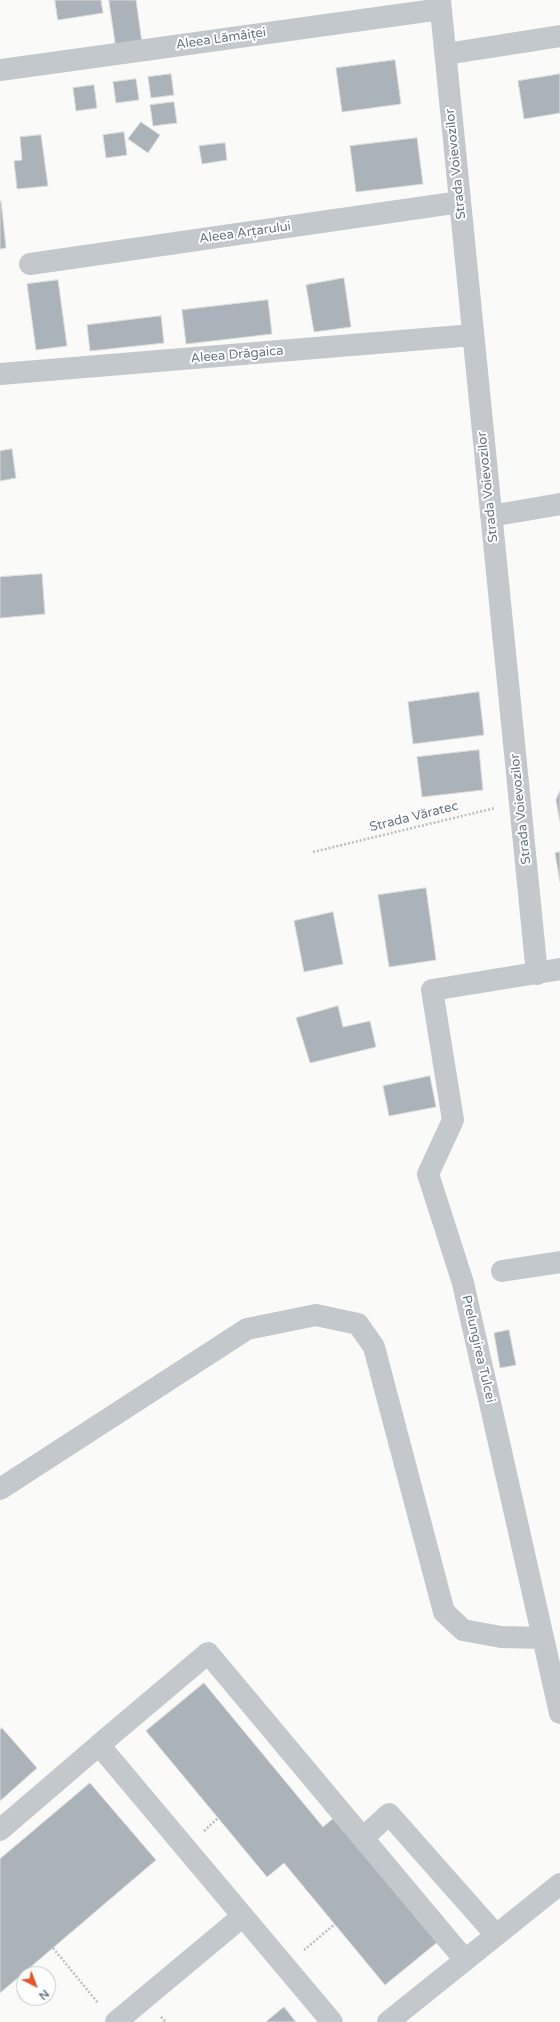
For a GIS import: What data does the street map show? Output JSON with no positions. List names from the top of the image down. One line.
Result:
{"streets":{"street":["Aleea Lămâiței","Strada Voievozilor","Aleea Arțarului","Aleea Drăgaica","Prelungirea Tulcei"],"path":["Strada Văratec"]},"crossings":[["Aleea Lămâiței","Strada Voievozilor"],["Strada Voievozilor","Aleea Arțarului"],["Strada Voievozilor","Aleea Drăgaica"],["Strada Voievozilor","Strada Văratec"],["Strada Voievozilor","Prelungirea Tulcei"]],"north":"bottom right"}
